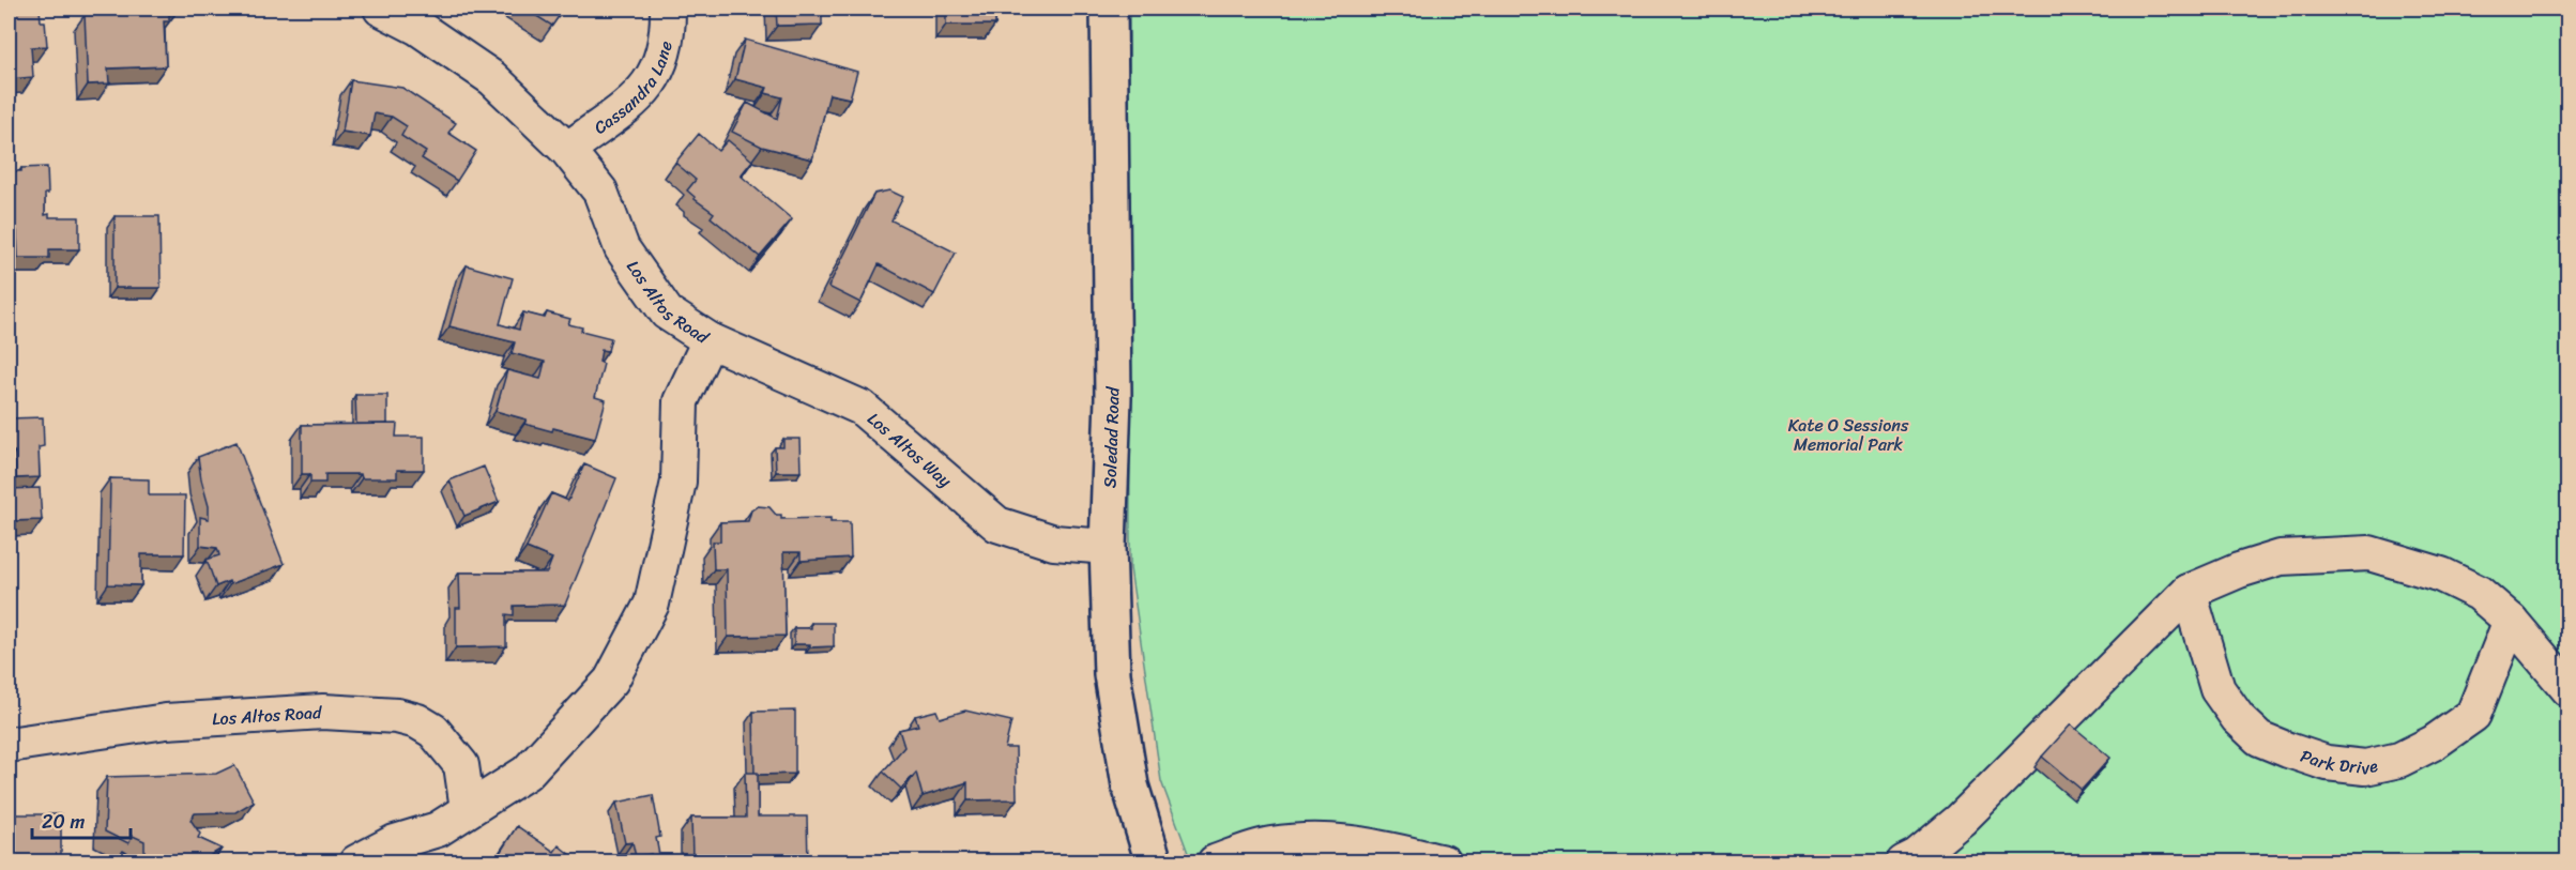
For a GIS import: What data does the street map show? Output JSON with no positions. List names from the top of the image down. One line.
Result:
{"streets":{"street":["Cassandra Lane","Los Altos Road","Soledad Road","Los Altos Way","Park Drive"]},"crossings":[["Cassandra Lane","Los Altos Road"],["Los Altos Road","Los Altos Way"],["Soledad Road","Los Altos Way"]],"parks":["Kate O Sessions Memorial Park"],"scale_bar":"20 m"}
